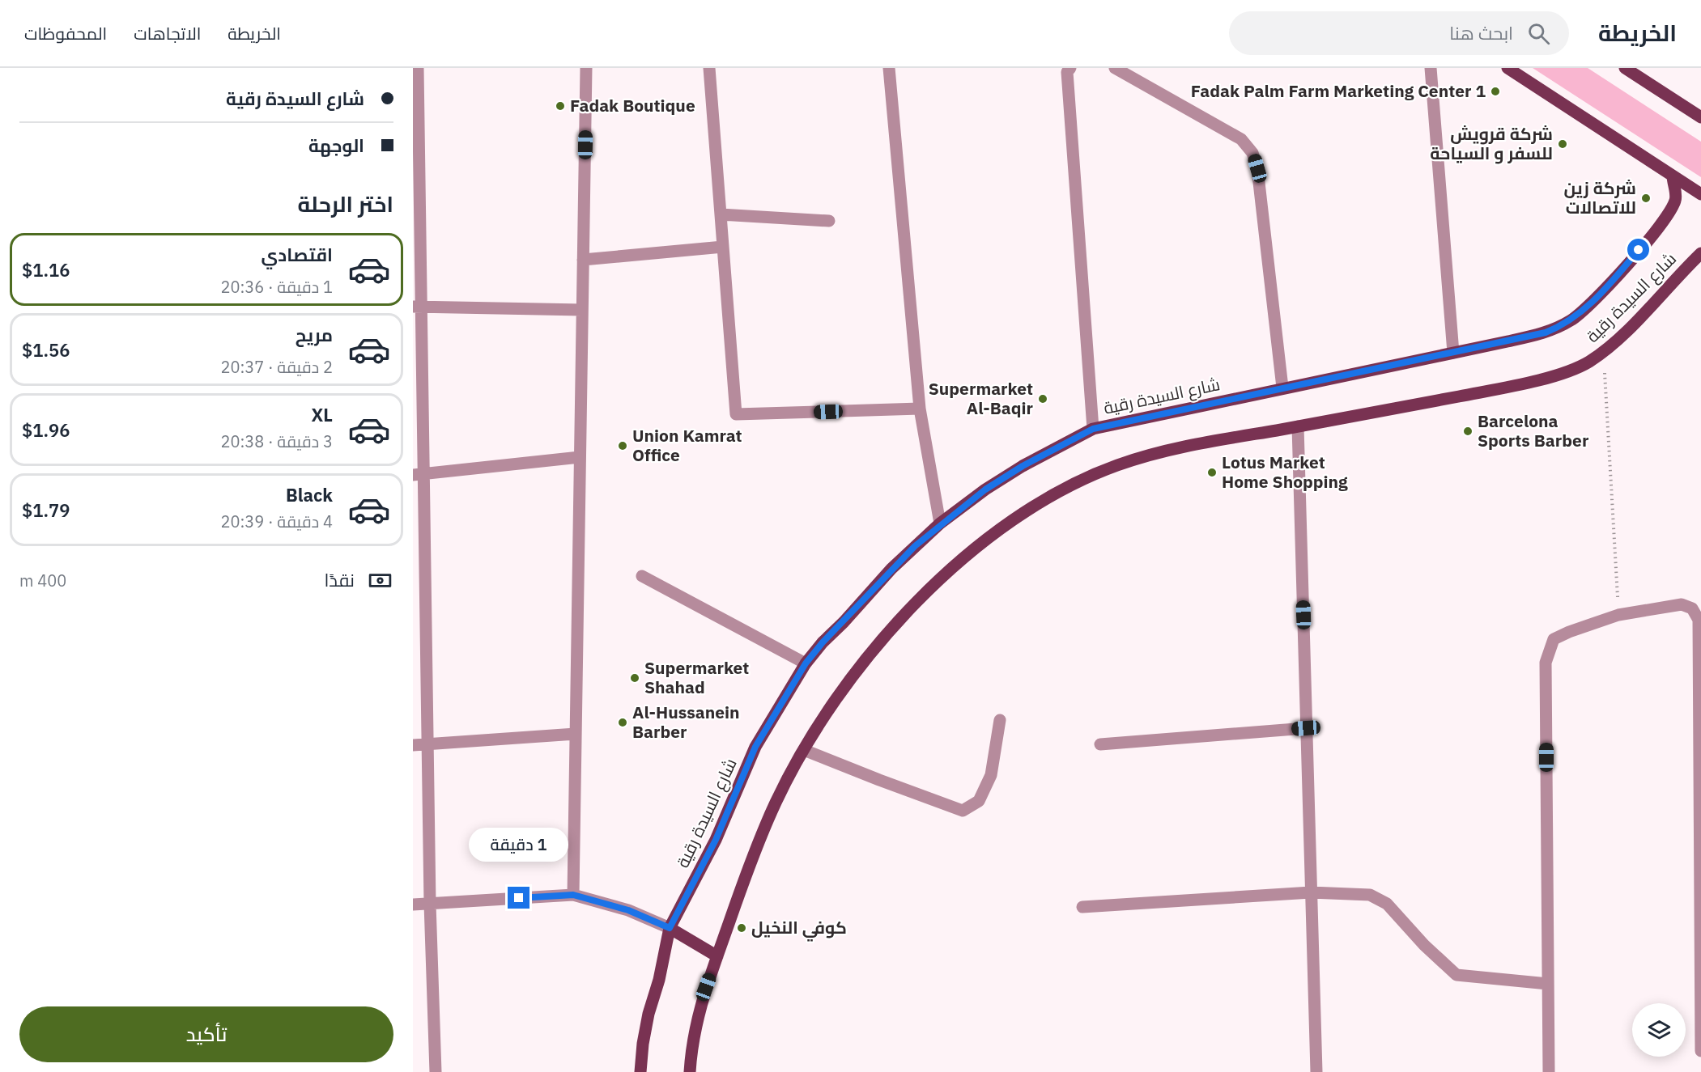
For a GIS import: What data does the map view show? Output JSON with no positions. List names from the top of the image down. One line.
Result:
{"streets":{"main road":["شارع السيدة رقية"]},"places":["Fadak Palm Farm Marketing Center 1","Fadak Boutique","شركة قرويش للسفر و السياحة","شركة زين للاتصالات","Supermarket Al-Baqir","Barcelona Sports Barber","Union Kamrat Office","Lotus Market Home Shopping","Supermarket Shahad","Al-Hussanein Barber","كوفي النخيل"],"page":{"header":"الخريطة","search":"ابحث هنا","nav":["الخريطة","الاتجاهات","المحفوظات"],"banner":["شارع السيدة رقية","الوجهة"],"heading":"اختر الرحلة","list":[{"name":"اقتصادي","note":"1 دقيقة · 20:36","value":"$1.16"},{"name":"مريح","note":"2 دقيقة · 20:37","value":"$1.56"},{"name":"XL","note":"3 دقيقة · 20:38","value":"$1.96"},{"name":"Black","note":"4 دقيقة · 20:39","value":"$1.79"}],"pay":["نقدًا","400 m"],"bubble":"1 دقيقة","buttons":"تأكيد"}}
